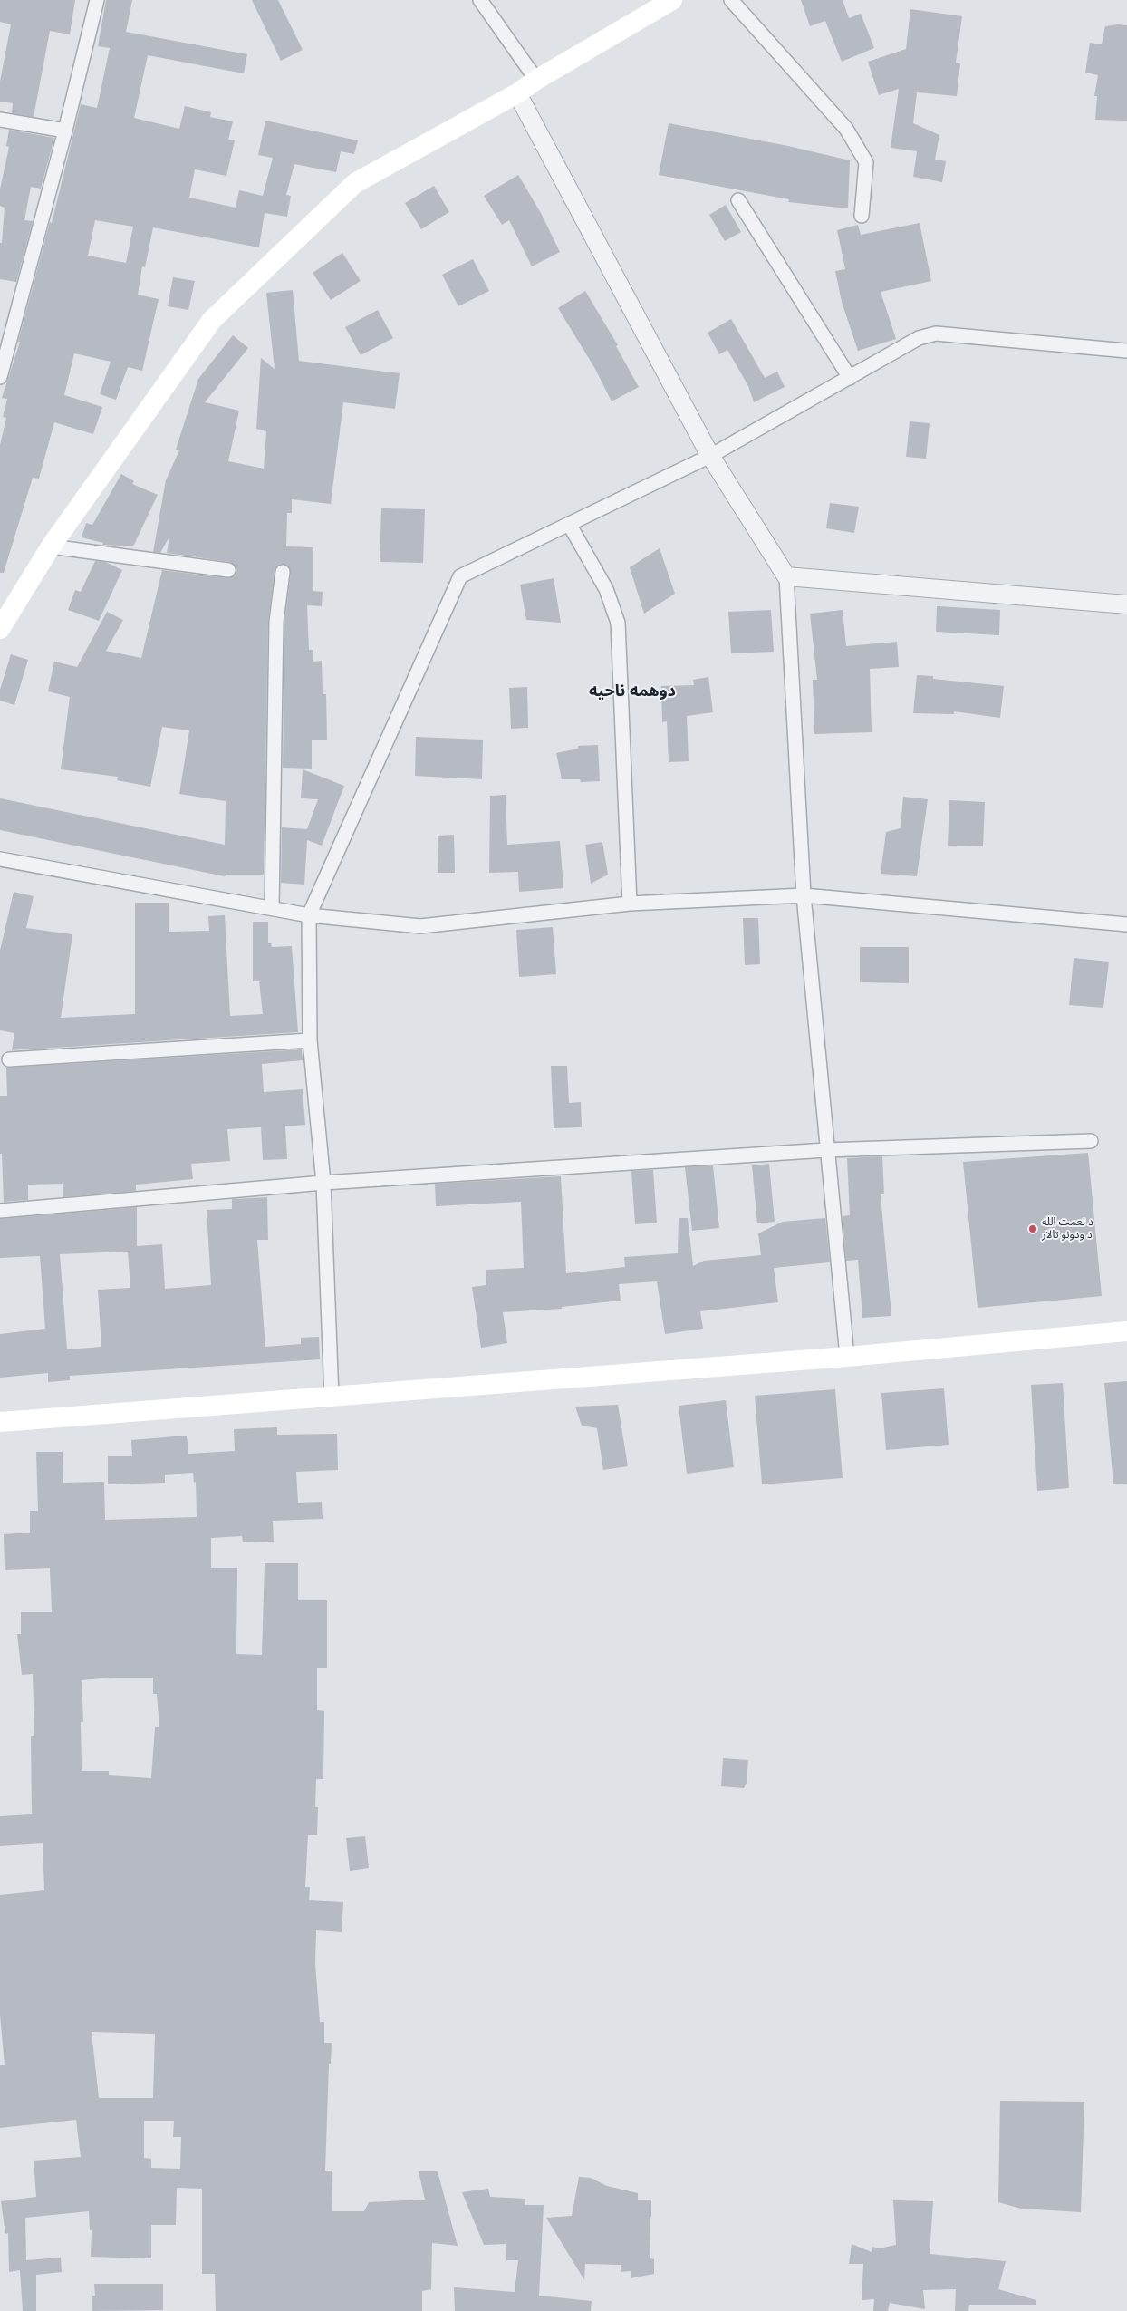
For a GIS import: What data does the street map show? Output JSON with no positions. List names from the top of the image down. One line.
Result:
{"districts":["دوهمه ناحیه"],"places":["د نعمت الله د ودونو تالار"]}
